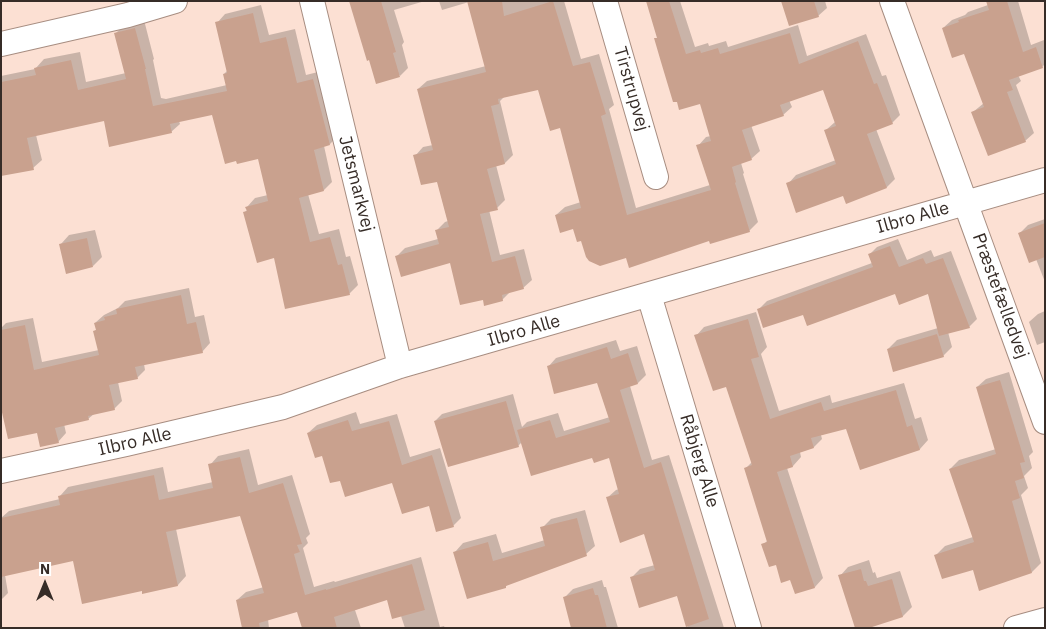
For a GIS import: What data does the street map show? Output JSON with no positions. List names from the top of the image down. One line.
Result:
{"streets":{"street":["Tirstrupvej","Jetsmarkvej","Ilbro Alle","Præstefælledvej","Råbjerg Alle"]},"crossings":[["Jetsmarkvej","Ilbro Alle"],["Ilbro Alle","Præstefælledvej"],["Ilbro Alle","Råbjerg Alle"]],"north":"top"}
